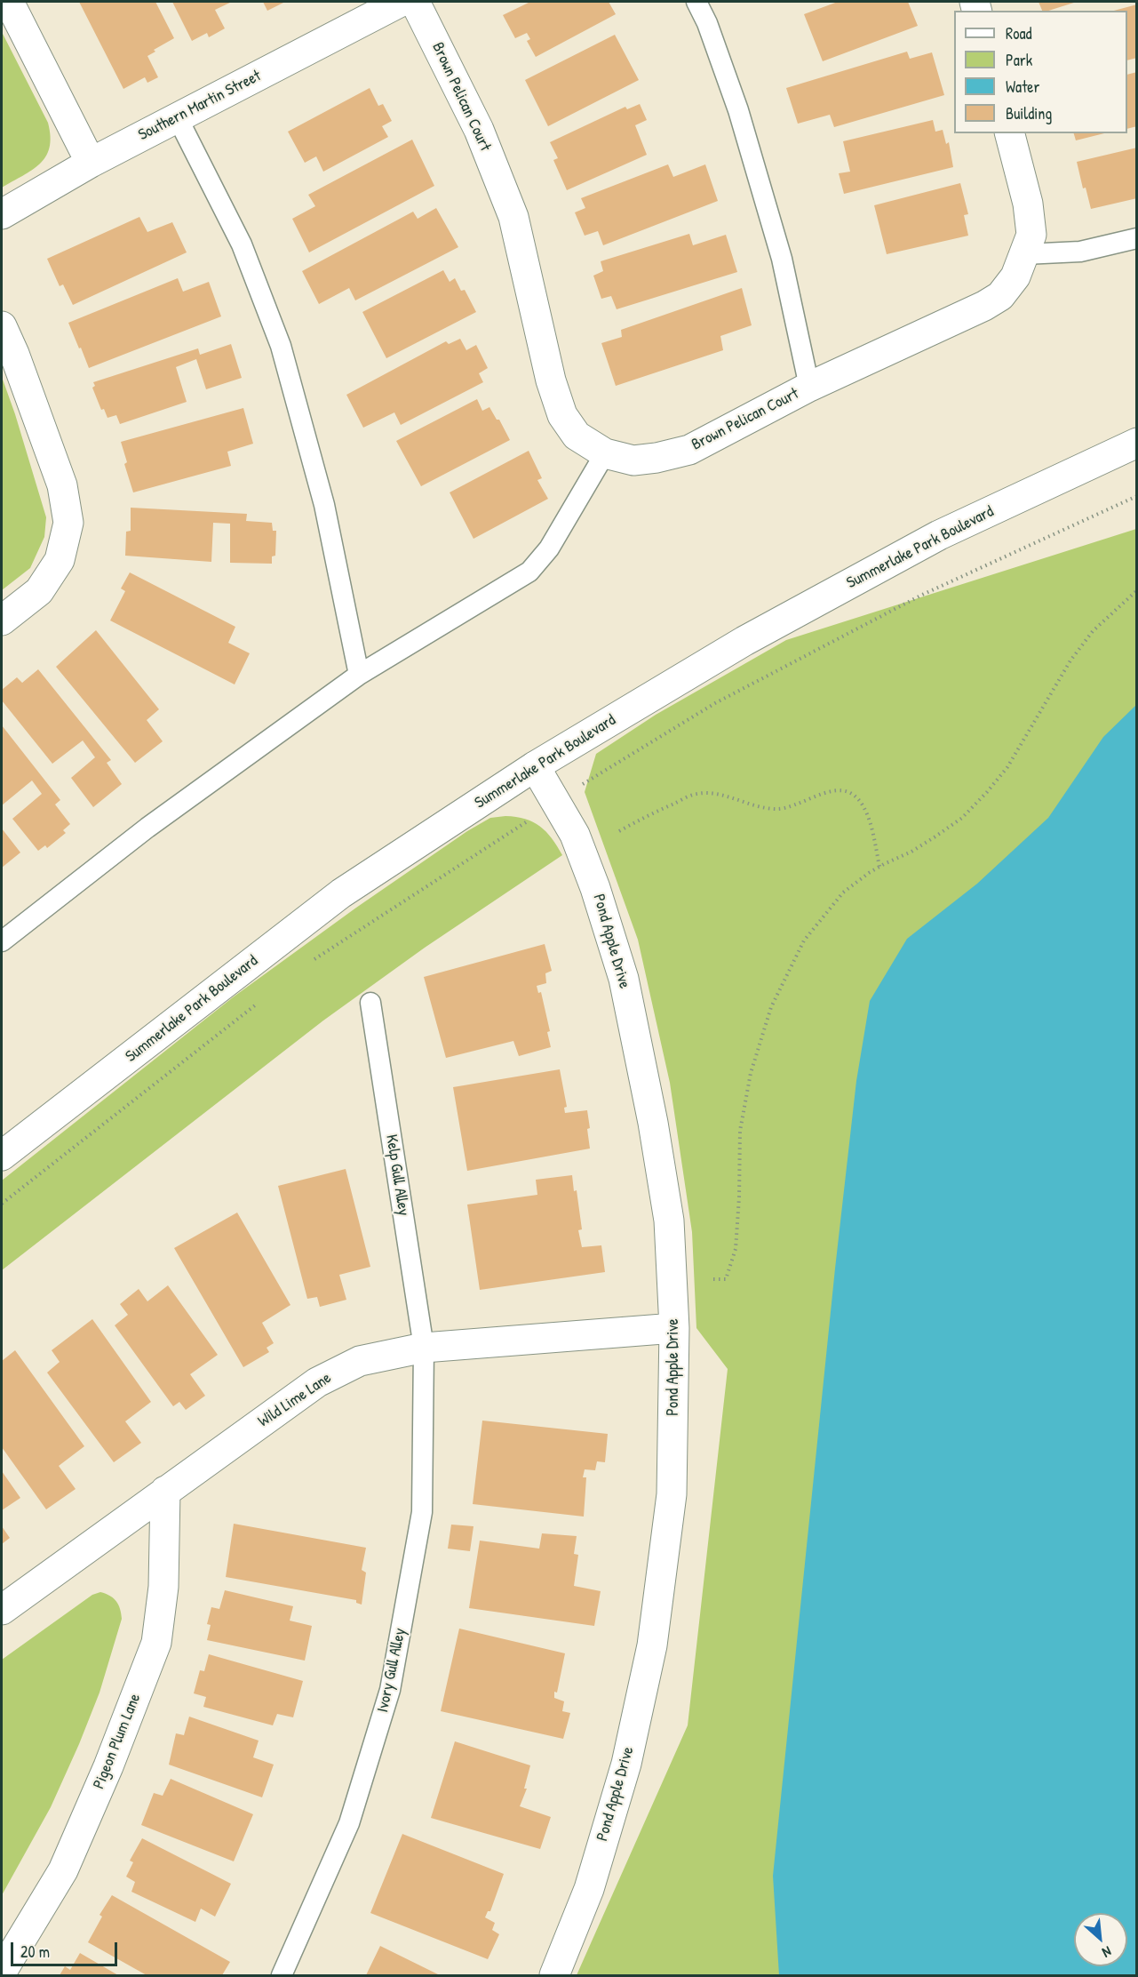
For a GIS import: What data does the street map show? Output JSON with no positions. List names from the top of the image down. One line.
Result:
{"streets":{"street":["Brown Pelican Court","Southern Martin Street","Summerlake Park Boulevard","Pond Apple Drive","Wild Lime Lane","Pigeon Plum Lane"],"lane":["Kelp Gull Alley","Ivory Gull Alley"]},"crossings":[["Summerlake Park Boulevard","Pond Apple Drive"],["Pond Apple Drive","Wild Lime Lane"],["Kelp Gull Alley","Wild Lime Lane"],["Kelp Gull Alley","Ivory Gull Alley"],["Wild Lime Lane","Ivory Gull Alley"],["Wild Lime Lane","Pigeon Plum Lane"]],"legend":["Road","Park","Water","Building"],"scale_bar":"20 m","north":"bottom right"}
